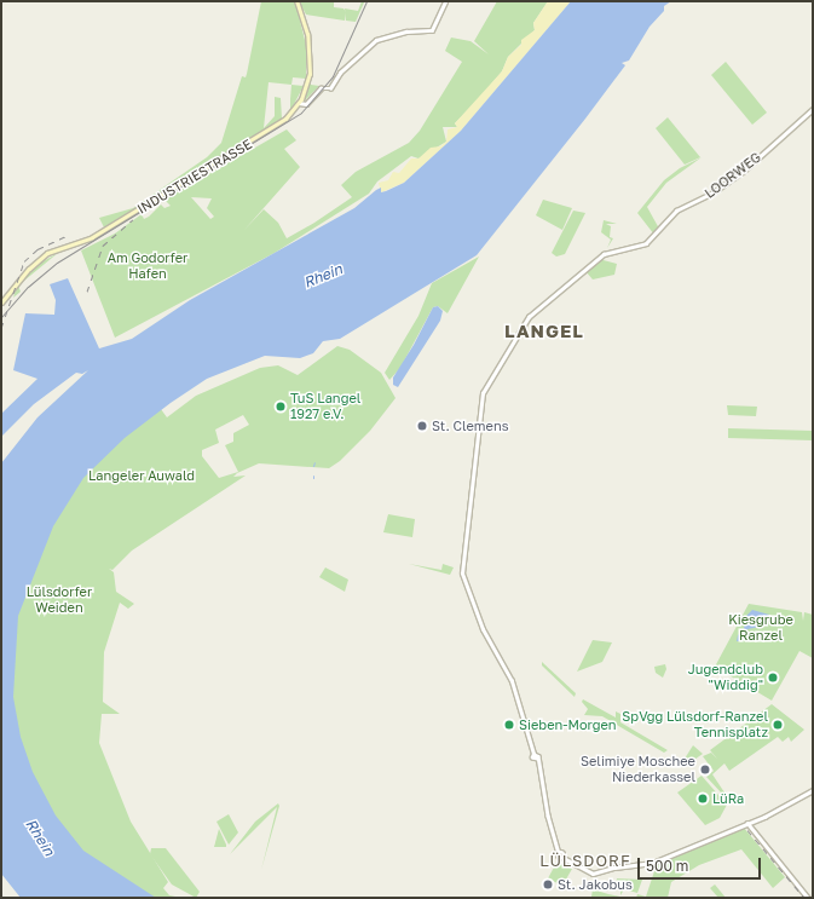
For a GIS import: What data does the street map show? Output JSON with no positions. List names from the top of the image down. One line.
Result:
{"streets":{"main road":["INDUSTRIESTRASSE"],"street":["LOORWEG"]},"districts":["LANGEL","LÜLSDORF"],"water":["Rhein"],"parks":["Am Godorfer Hafen","Langeler Auwald","Lülsdorfer Weiden","Kiesgrube Ranzel"],"places":["TuS Langel 1927 e.V.","St. Clemens","Jugendclub \"Widdig\"","Sieben-Morgen","SpVgg Lülsdorf-Ranzel Tennisplatz","Selimiye Moschee Niederkassel","LüRa","St. Jakobus"],"scale_bar":"500 m"}
